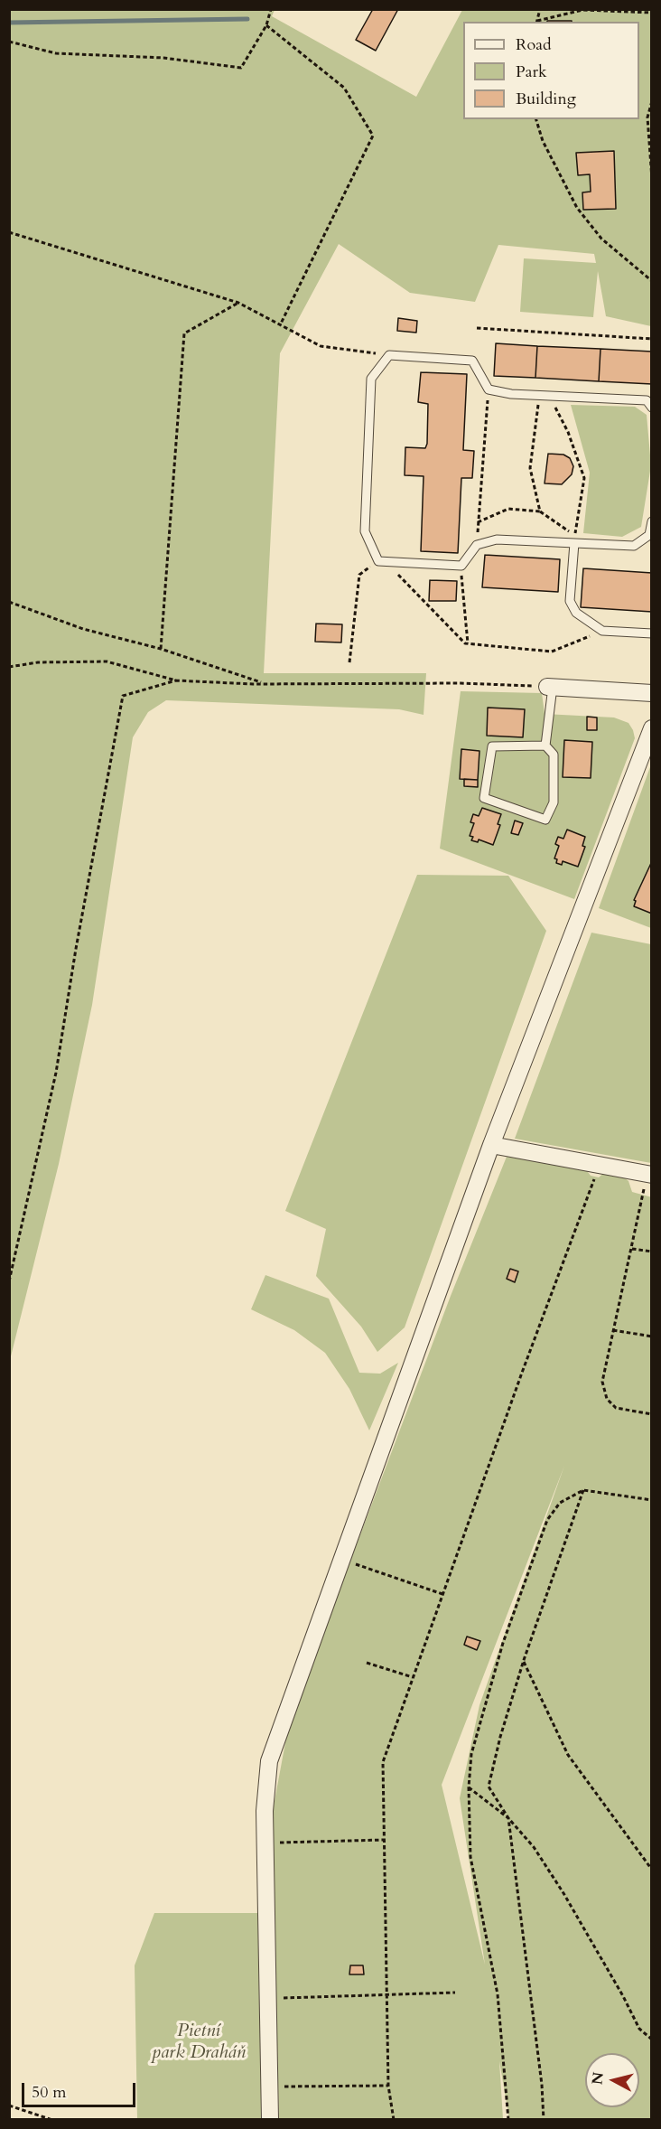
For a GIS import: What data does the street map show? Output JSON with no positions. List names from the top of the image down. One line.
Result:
{"parks":["Pietní park Draháň"],"legend":["Road","Park","Building"],"scale_bar":"50 m","north":"left"}
